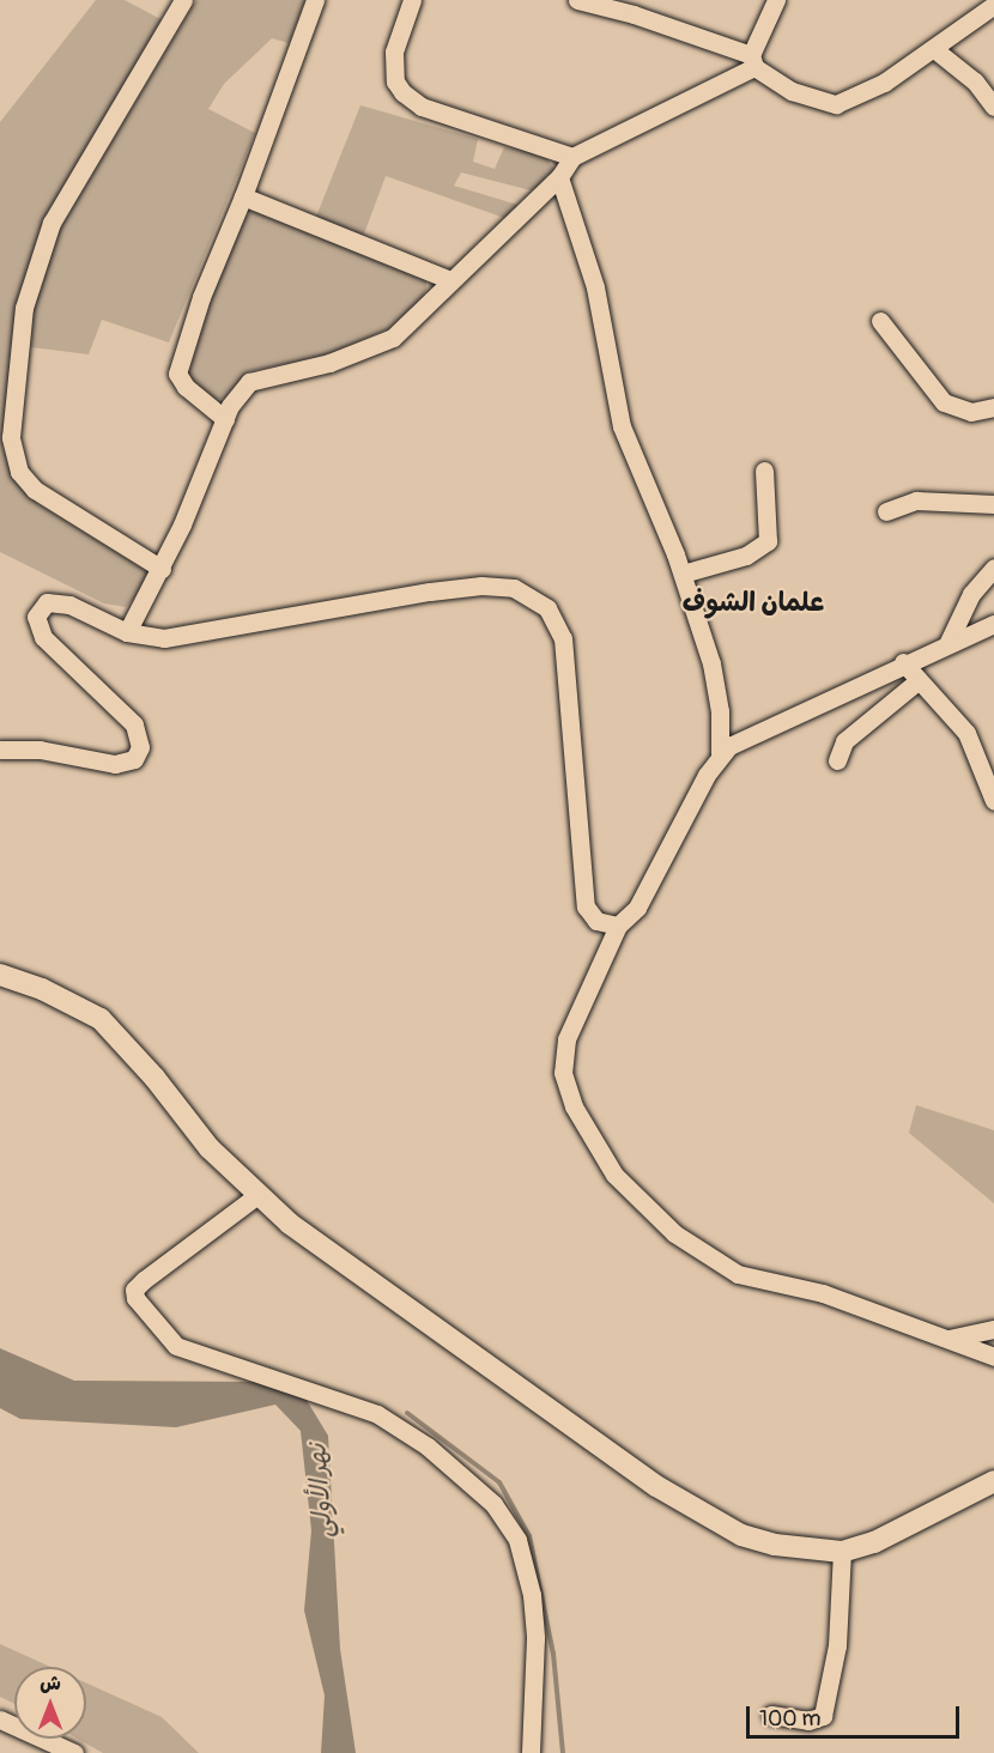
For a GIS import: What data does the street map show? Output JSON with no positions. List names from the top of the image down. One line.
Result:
{"districts":["علمان الشوف"],"water":["نهر الأولي"],"scale_bar":"100 m","north":"top"}
